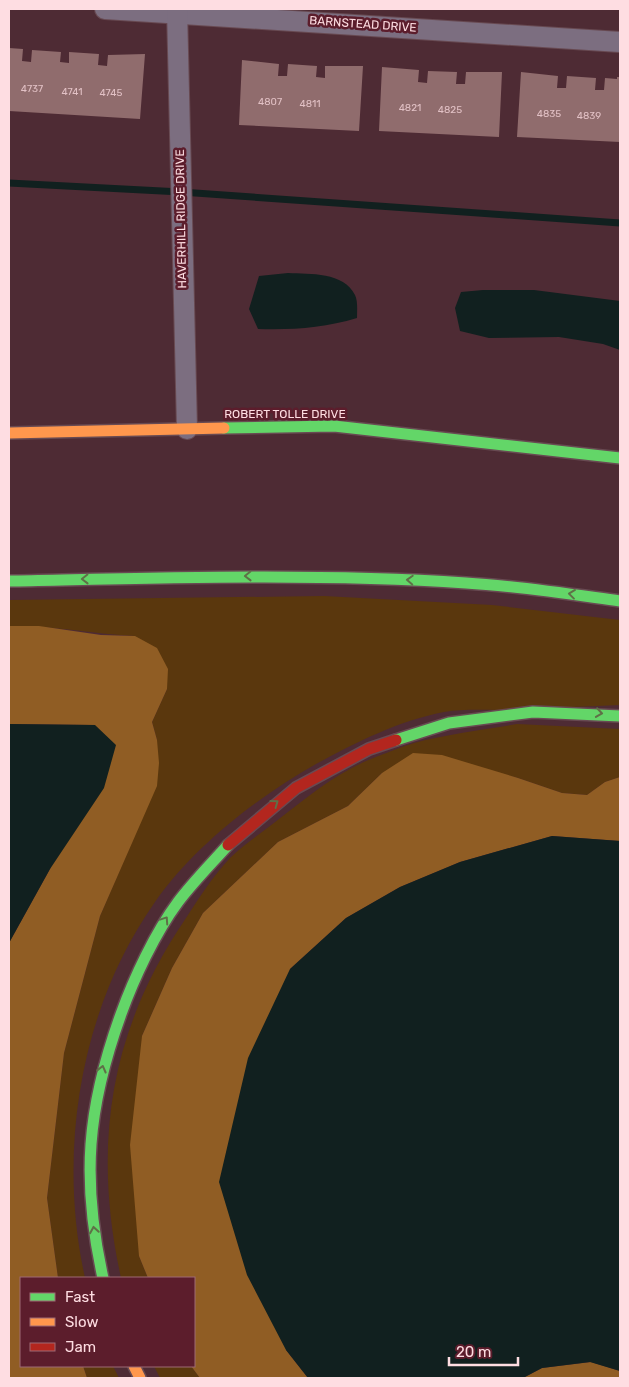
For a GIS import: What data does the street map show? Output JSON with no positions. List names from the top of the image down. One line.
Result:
{"streets":{"main road":["ROBERT TOLLE DRIVE"],"street":["BARNSTEAD DRIVE","HAVERHILL RIDGE DRIVE"]},"crossings":[["BARNSTEAD DRIVE","HAVERHILL RIDGE DRIVE"],["HAVERHILL RIDGE DRIVE","ROBERT TOLLE DRIVE"]],"house_numbers":["4737","4741","4745","4807","4811","4821","4825","4835","4839"],"legend":["Fast","Slow","Jam"],"scale_bar":"20 m"}
